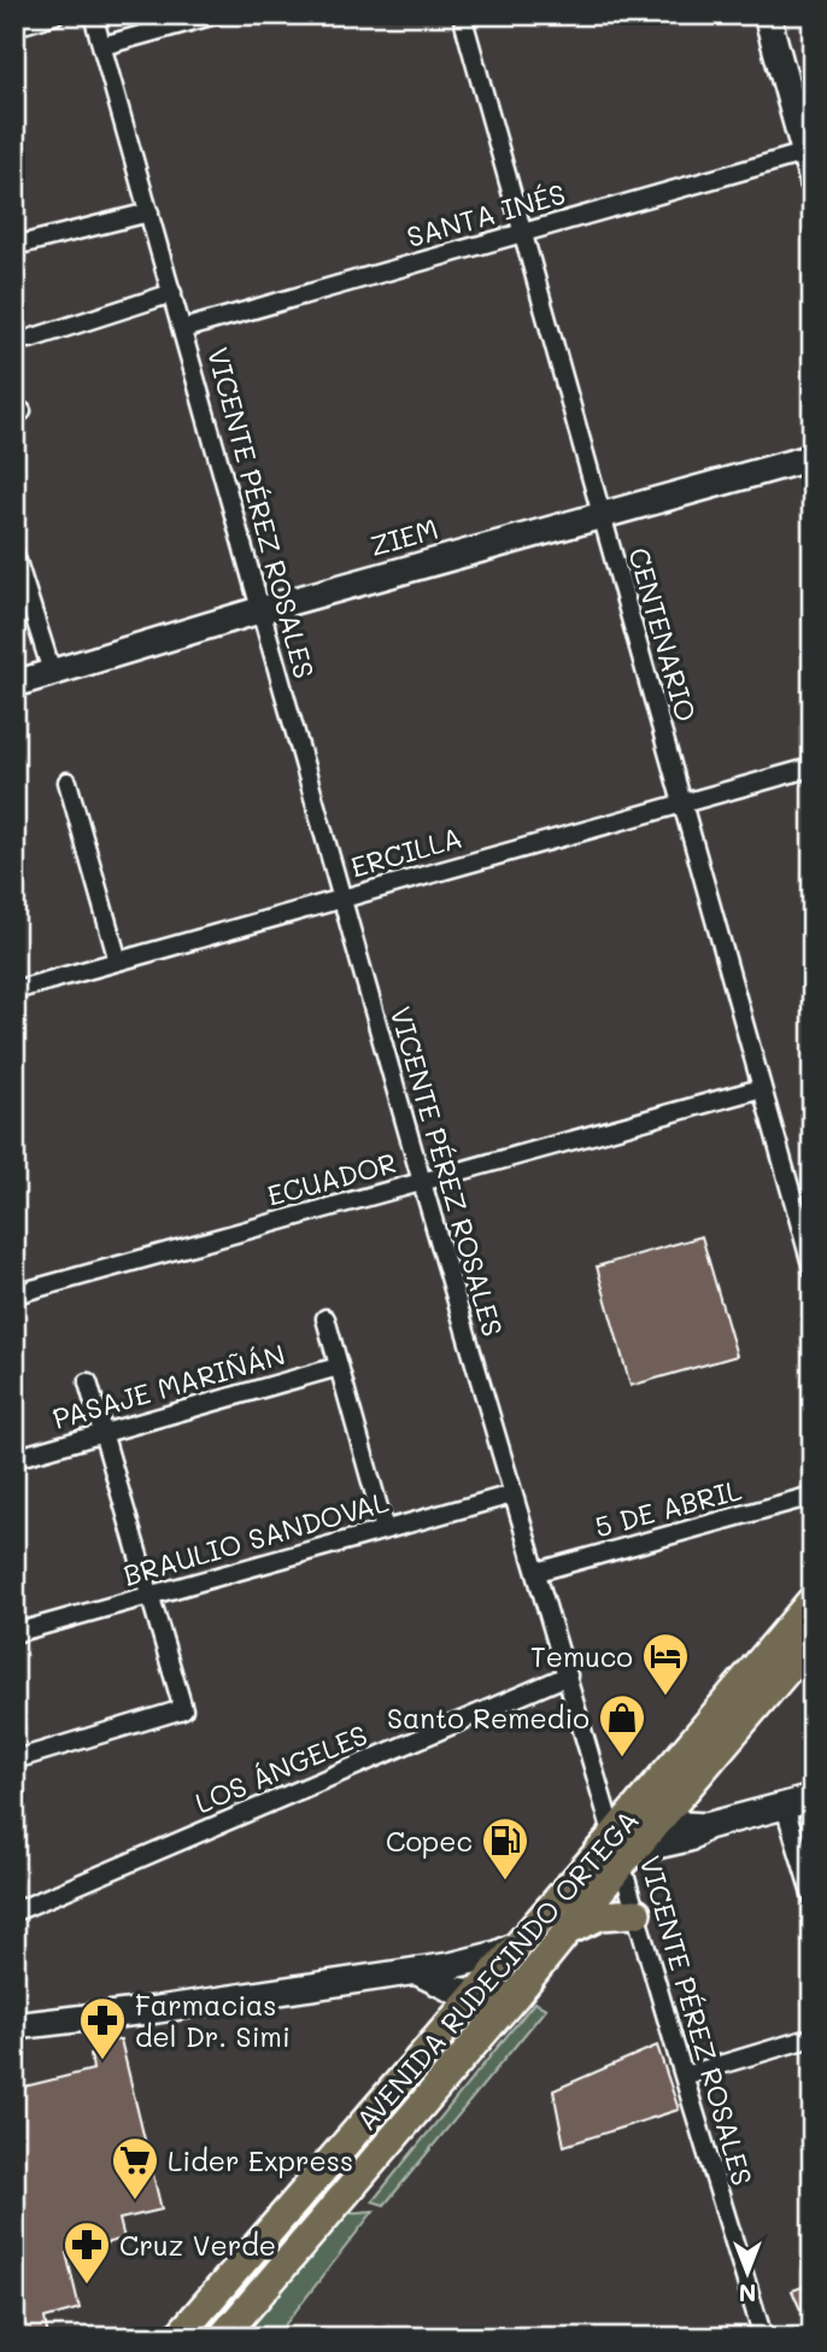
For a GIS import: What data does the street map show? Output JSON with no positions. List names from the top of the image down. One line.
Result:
{"streets":{"main road":["AVENIDA RUDECINDO ORTEGA"],"street":["SANTA INÉS","VICENTE PÉREZ ROSALES","ZIEM","CENTENARIO","ERCILLA","ECUADOR","PASAJE MARIÑÁN","5 DE ABRIL","BRAULIO SANDOVAL","LOS ÁNGELES"]},"crossings":[["SANTA INÉS","VICENTE PÉREZ ROSALES"],["SANTA INÉS","CENTENARIO"],["VICENTE PÉREZ ROSALES","ZIEM"],["VICENTE PÉREZ ROSALES","ERCILLA"],["VICENTE PÉREZ ROSALES","ECUADOR"],["VICENTE PÉREZ ROSALES","5 DE ABRIL"],["VICENTE PÉREZ ROSALES","BRAULIO SANDOVAL"],["VICENTE PÉREZ ROSALES","LOS ÁNGELES"],["VICENTE PÉREZ ROSALES","AVENIDA RUDECINDO ORTEGA"],["ZIEM","CENTENARIO"],["CENTENARIO","ERCILLA"],["CENTENARIO","ECUADOR"]],"places":{"hotel":["Temuco"],"shop":["Santo Remedio"],"fuel station":["Copec"],"pharmacy":["Farmacias del Dr. Simi","Cruz Verde"],"supermarket":["Lider Express"]},"north":"bottom"}
